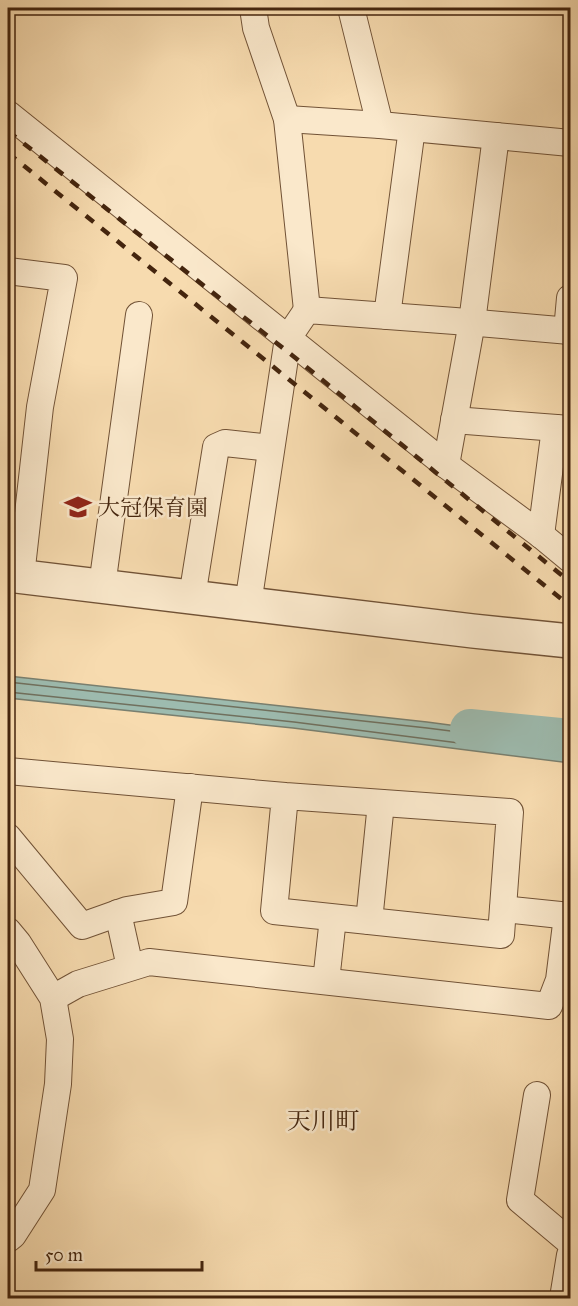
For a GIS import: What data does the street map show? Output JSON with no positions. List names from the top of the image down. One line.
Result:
{"districts":["天川町"],"places":{"school or university":["大冠保育園"]},"scale_bar":"50 m"}
